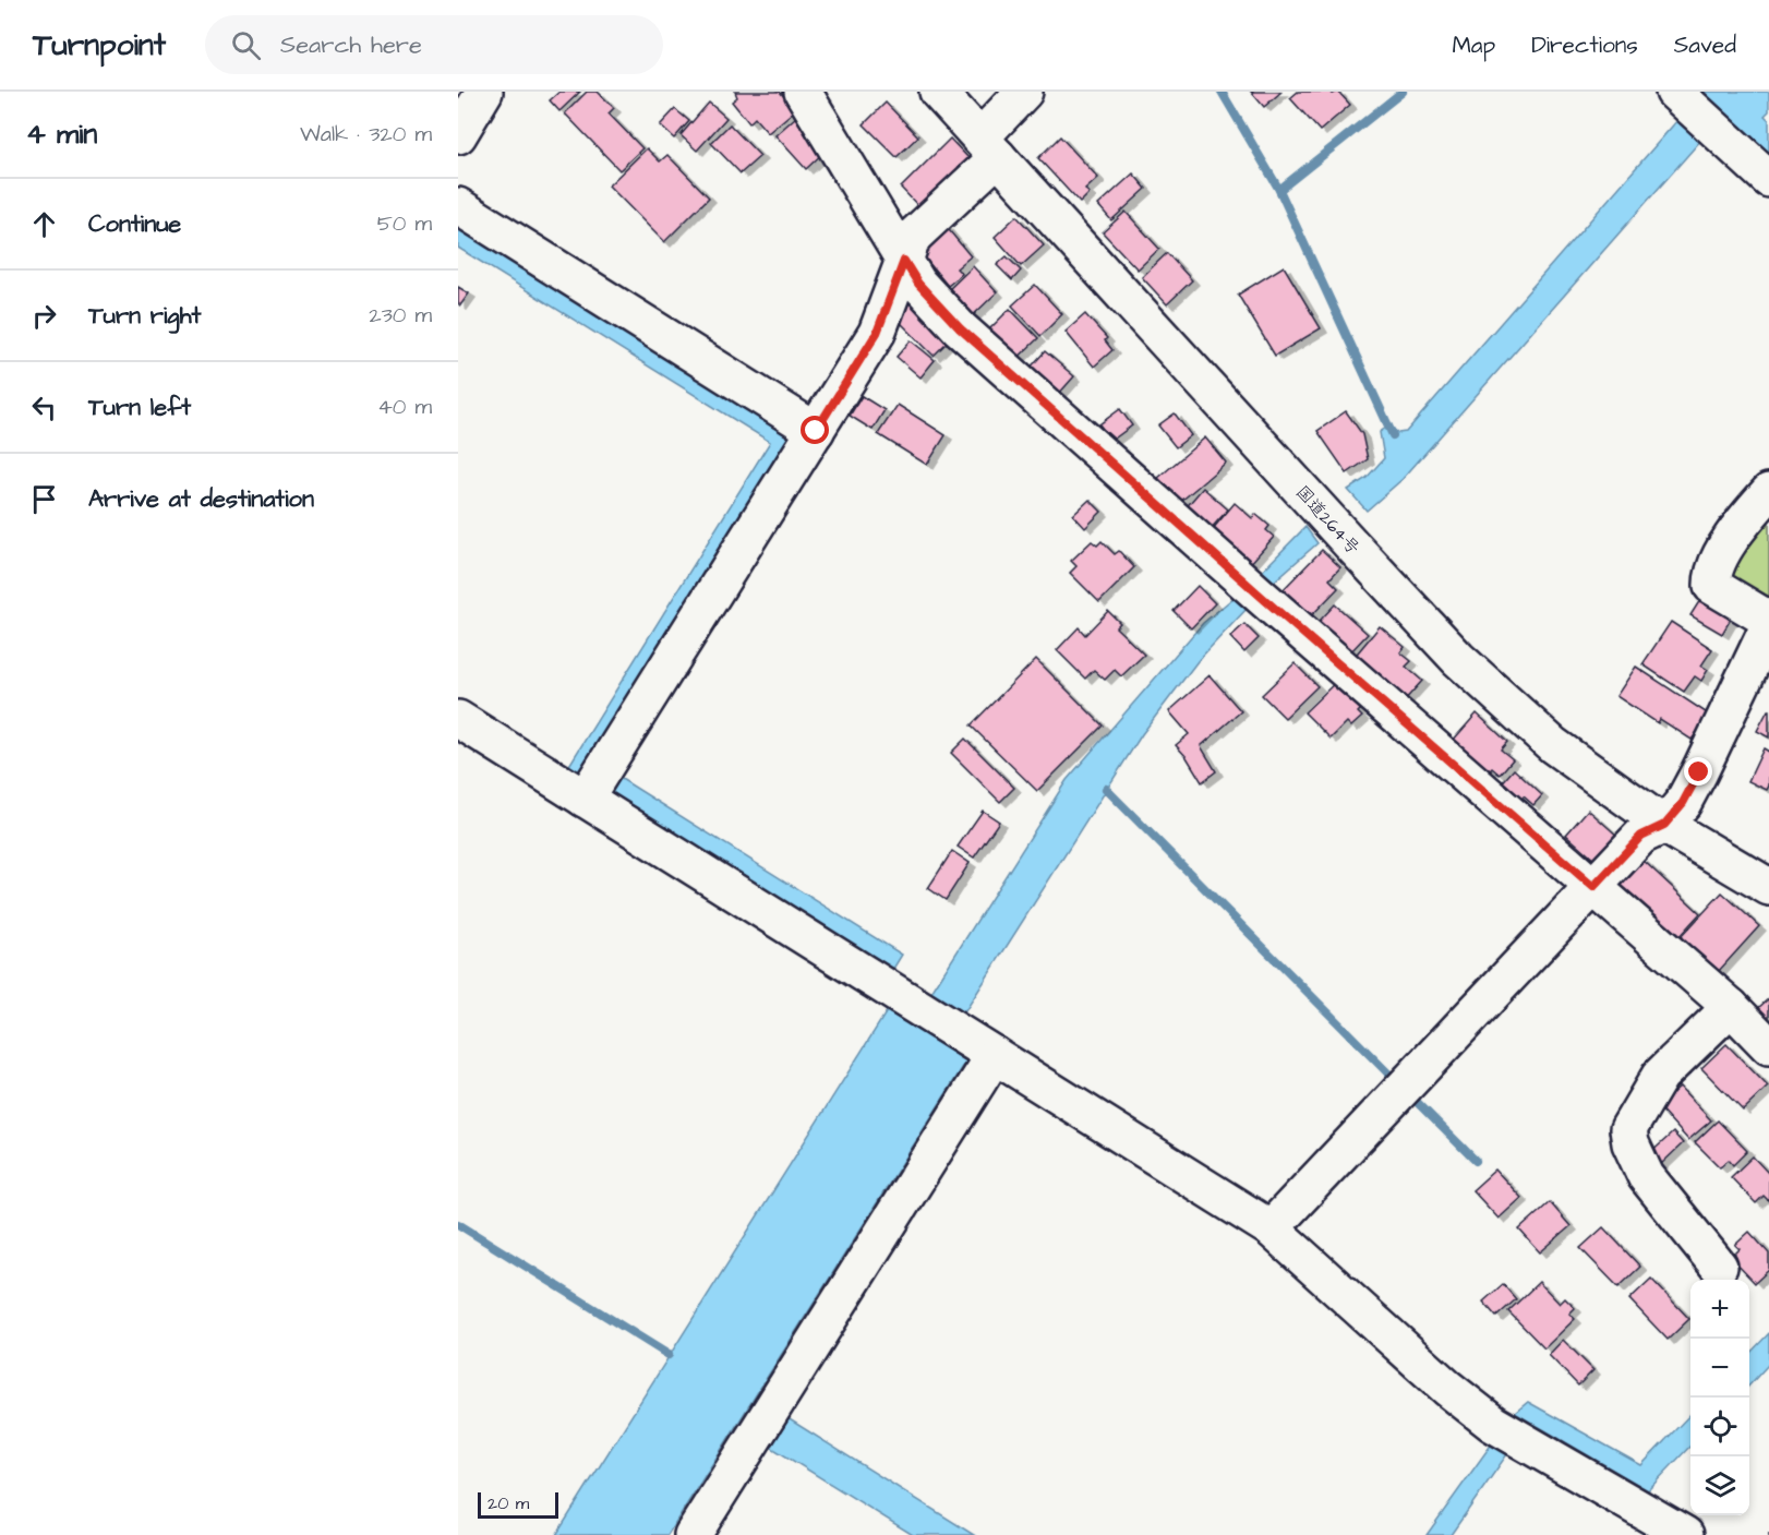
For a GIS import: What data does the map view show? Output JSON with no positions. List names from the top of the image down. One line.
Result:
{"streets":{"main road":["国道264号"]},"scale_bar":"20 m","page":{"header":"Turnpoint","search":"Search here","nav":["Map","Directions","Saved"],"heading":["4 min","Walk · 320 m"],"list":[["Continue","50 m"],["Turn right","230 m"],["Turn left","40 m"],"Arrive at destination"],"map_buttons":["+","−"],"scale":"20 m"}}
